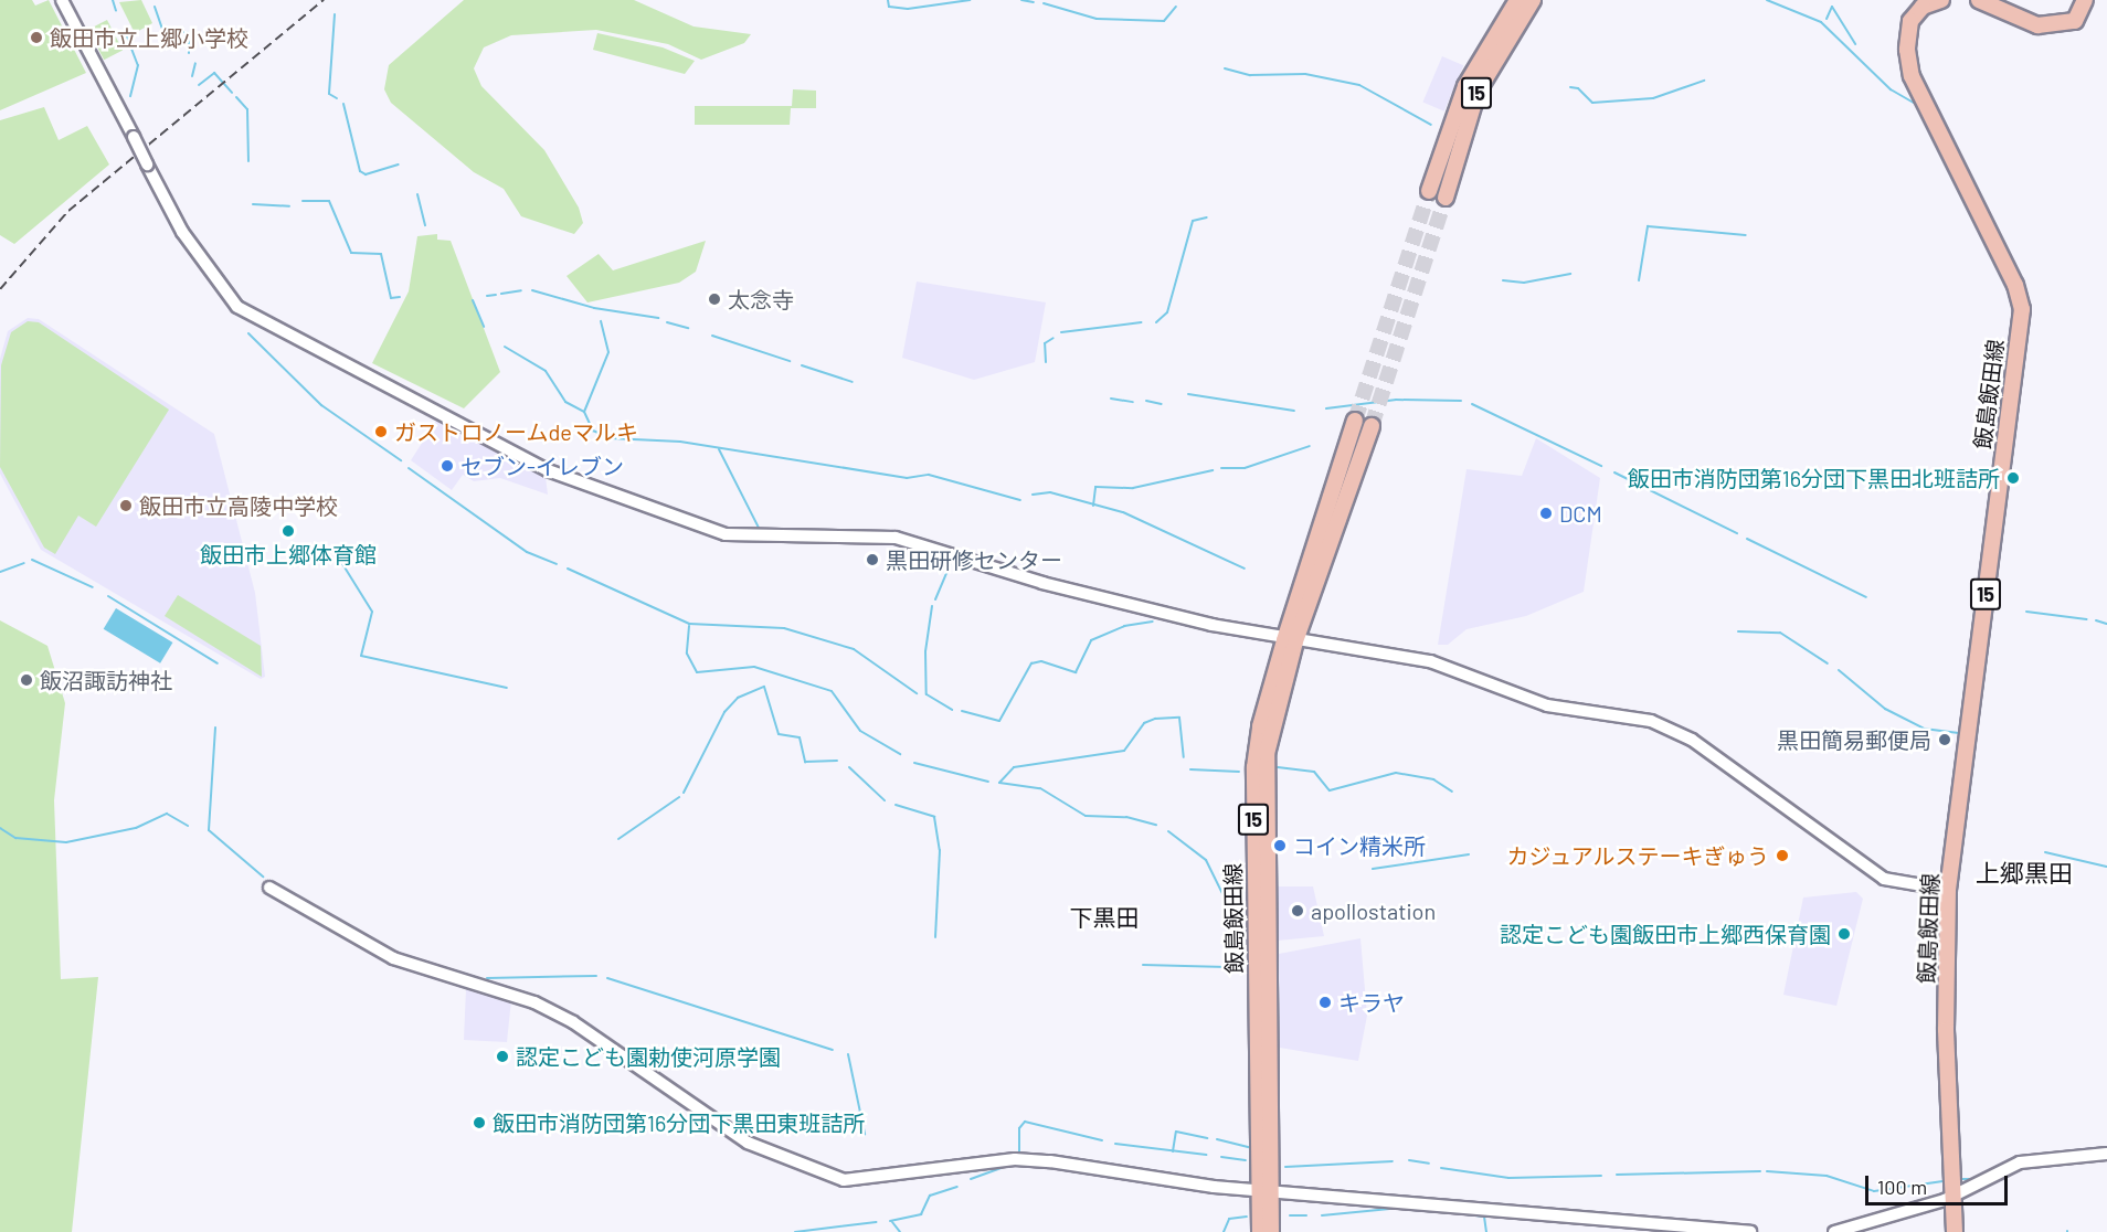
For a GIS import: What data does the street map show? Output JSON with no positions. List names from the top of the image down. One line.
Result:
{"streets":{"main road":["15","飯島飯田線"]},"districts":["上郷黒田","下黒田"],"places":["飯田市立上郷小学校","太念寺","ガストロノームdeマルキ","セブン-イレブン","飯田市消防団第16分団下黒田北班詰所","飯田市立高陵中学校","DCM","飯田市上郷体育館","黒田研修センター","飯沼諏訪神社","黒田簡易郵便局","コイン精米所","カジュアルステーキぎゅう","apollostation","認定こども園飯田市上郷西保育園","キラヤ","認定こども園勅使河原学園","飯田市消防団第16分団下黒田東班詰所"],"scale_bar":"100 m"}
